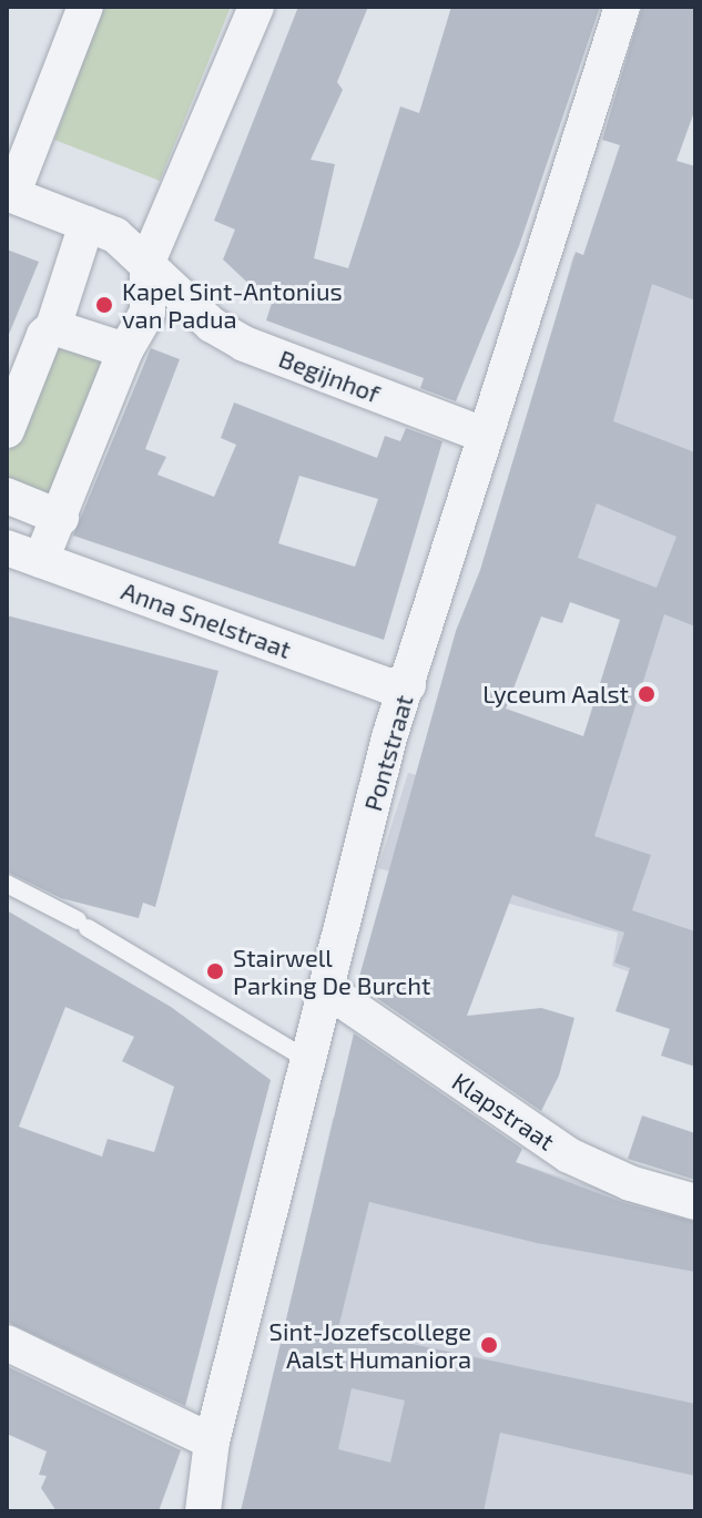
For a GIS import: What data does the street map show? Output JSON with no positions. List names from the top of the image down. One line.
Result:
{"streets":{"street":["Begijnhof","Anna Snelstraat","Pontstraat","Klapstraat"]},"crossings":[["Begijnhof","Pontstraat"],["Anna Snelstraat","Pontstraat"],["Pontstraat","Klapstraat"]],"places":["Kapel Sint-Antonius van Padua","Lyceum Aalst","Stairwell Parking De Burcht","Sint-Jozefscollege Aalst Humaniora"]}
